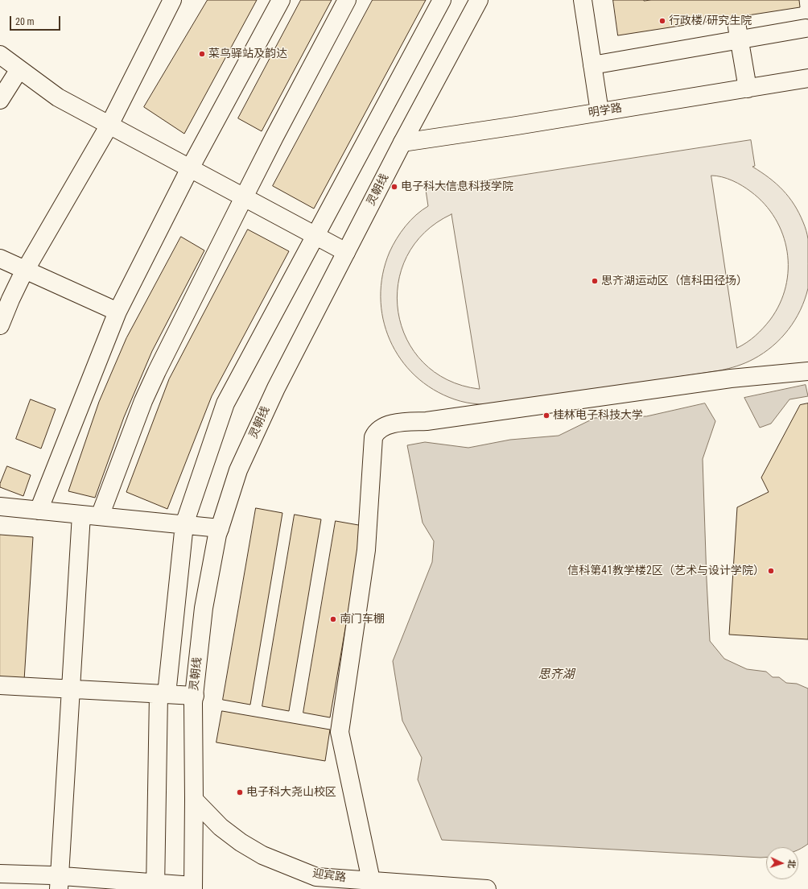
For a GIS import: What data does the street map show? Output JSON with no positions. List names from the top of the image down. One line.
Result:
{"streets":{"street":["明学路","灵朝线","迎宾路"]},"crossings":[["明学路","灵朝线"],["灵朝线","迎宾路"]],"water":["思齐湖"],"places":["行政楼/研究生院","菜鸟驿站及韵达","电子科大信息科技学院","思齐湖运动区（信科田径场）","桂林电子科技大学","信科第41教学楼2区（艺术与设计学院）","南门车棚","电子科大尧山校区"],"scale_bar":"20 m","north":"right"}
